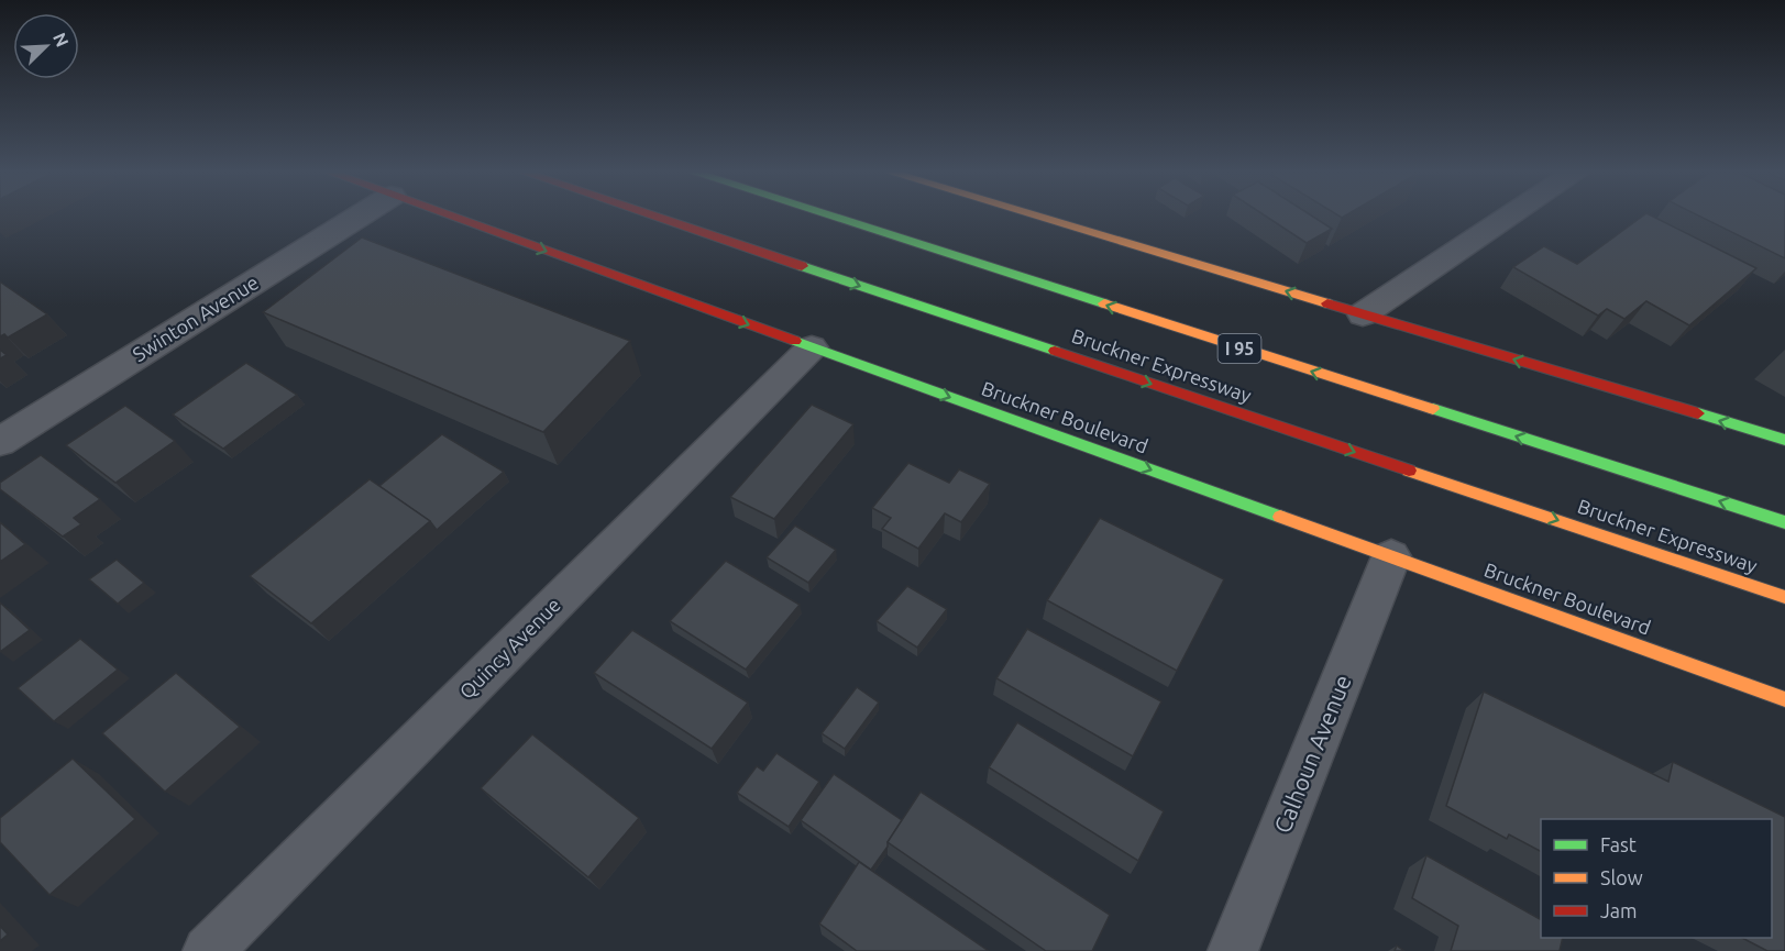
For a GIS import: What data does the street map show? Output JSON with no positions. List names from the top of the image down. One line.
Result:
{"streets":{"main road":["I 95","Bruckner Expressway","Bruckner Boulevard"],"street":["Swinton Avenue","Quincy Avenue","Calhoun Avenue"]},"crossings":[["Bruckner Boulevard","Quincy Avenue"],["Bruckner Boulevard","Calhoun Avenue"]],"one_way":["Bruckner Boulevard"],"legend":["Fast","Slow","Jam"],"north":"top right"}
